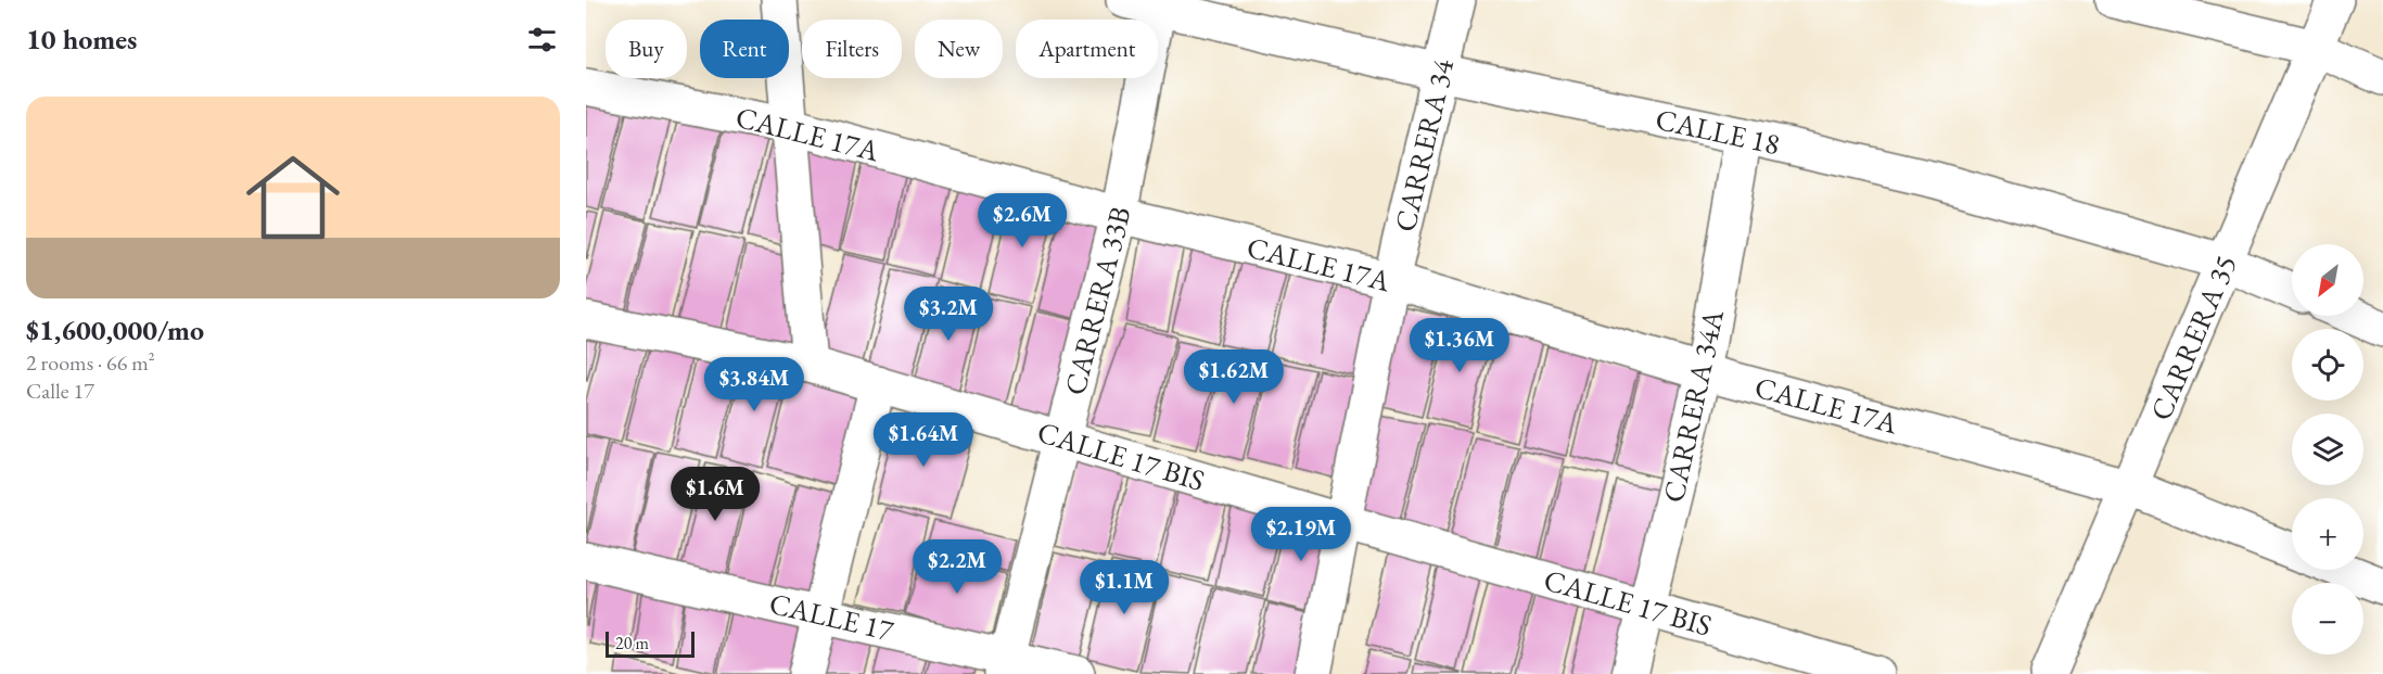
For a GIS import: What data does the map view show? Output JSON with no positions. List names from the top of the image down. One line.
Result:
{"streets":{"street":["CALLE 18","CALLE 17A","CARRERA 34","CARRERA 33B","CARRERA 35","CARRERA 34A","CALLE 17 BIS","CALLE 17"]},"crossings":[["CALLE 18","CARRERA 34"],["CALLE 18","CARRERA 33B"],["CALLE 18","CARRERA 35"],["CALLE 18","CARRERA 34A"],["CALLE 17A","CARRERA 34"],["CALLE 17A","CARRERA 33B"],["CALLE 17A","CARRERA 35"],["CALLE 17A","CARRERA 34A"],["CARRERA 34","CALLE 17 BIS"],["CARRERA 33B","CALLE 17 BIS"],["CARRERA 33B","CALLE 17"],["CARRERA 34A","CALLE 17 BIS"]],"scale_bar":"20 m","north":"bottom left","page":{"heading":"10 homes","chip":["Buy","Rent","Filters","New","Apartment"],"list":[{"name":"$1,600,000/mo","note":"2 rooms · 66 m² · Calle 17"}],"price":["$2.6M","$3.2M","$1.36M","$1.62M","$3.84M","$1.64M","$1.6M","$2.19M","$2.2M","$1.1M"],"map_buttons":["+","−"],"scale":"20 m"}}
